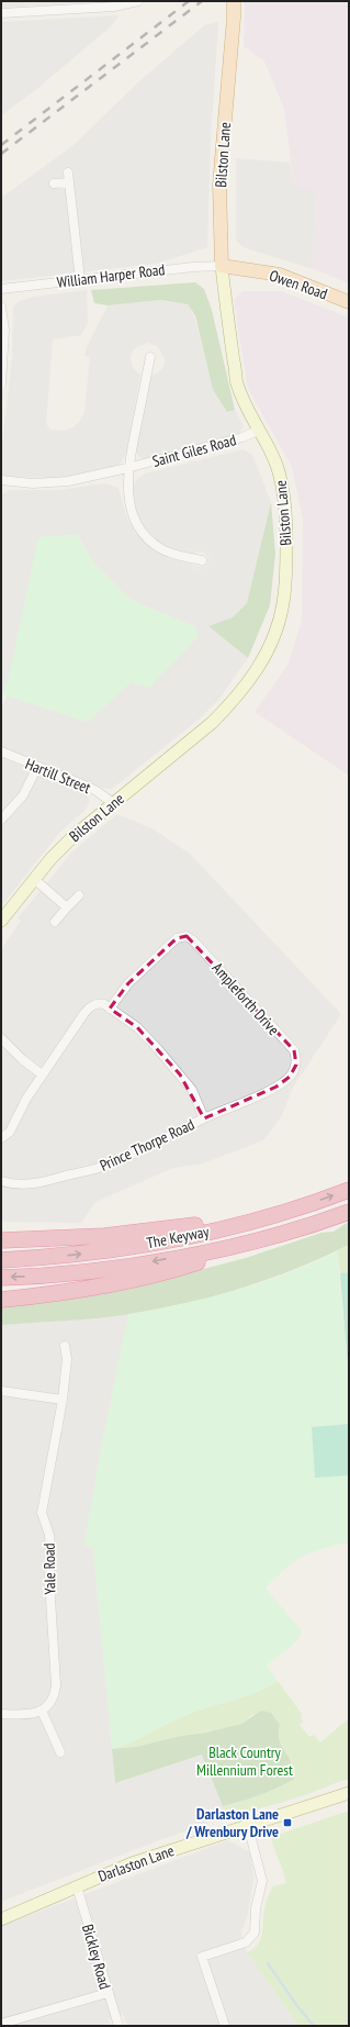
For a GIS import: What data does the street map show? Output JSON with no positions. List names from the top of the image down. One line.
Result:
{"streets":{"highway":["The Keyway"],"main road":["Bilston Lane","Owen Road","Darlaston Lane"],"street":["William Harper Road","Saint Giles Road","Hartill Street","Ampleforth Drive","Prince Thorpe Road","Yale Road","Bickley Road"]},"crossings":[["Bilston Lane","William Harper Road"],["Bilston Lane","Owen Road"],["Bilston Lane","Saint Giles Road"],["Bilston Lane","Hartill Street"],["William Harper Road","Owen Road"],["Ampleforth Drive","Prince Thorpe Road"],["Darlaston Lane","Bickley Road"]],"parks":["Black Country Millennium Forest"],"places":{"transit":["Darlaston Lane / Wrenbury Drive"]}}
